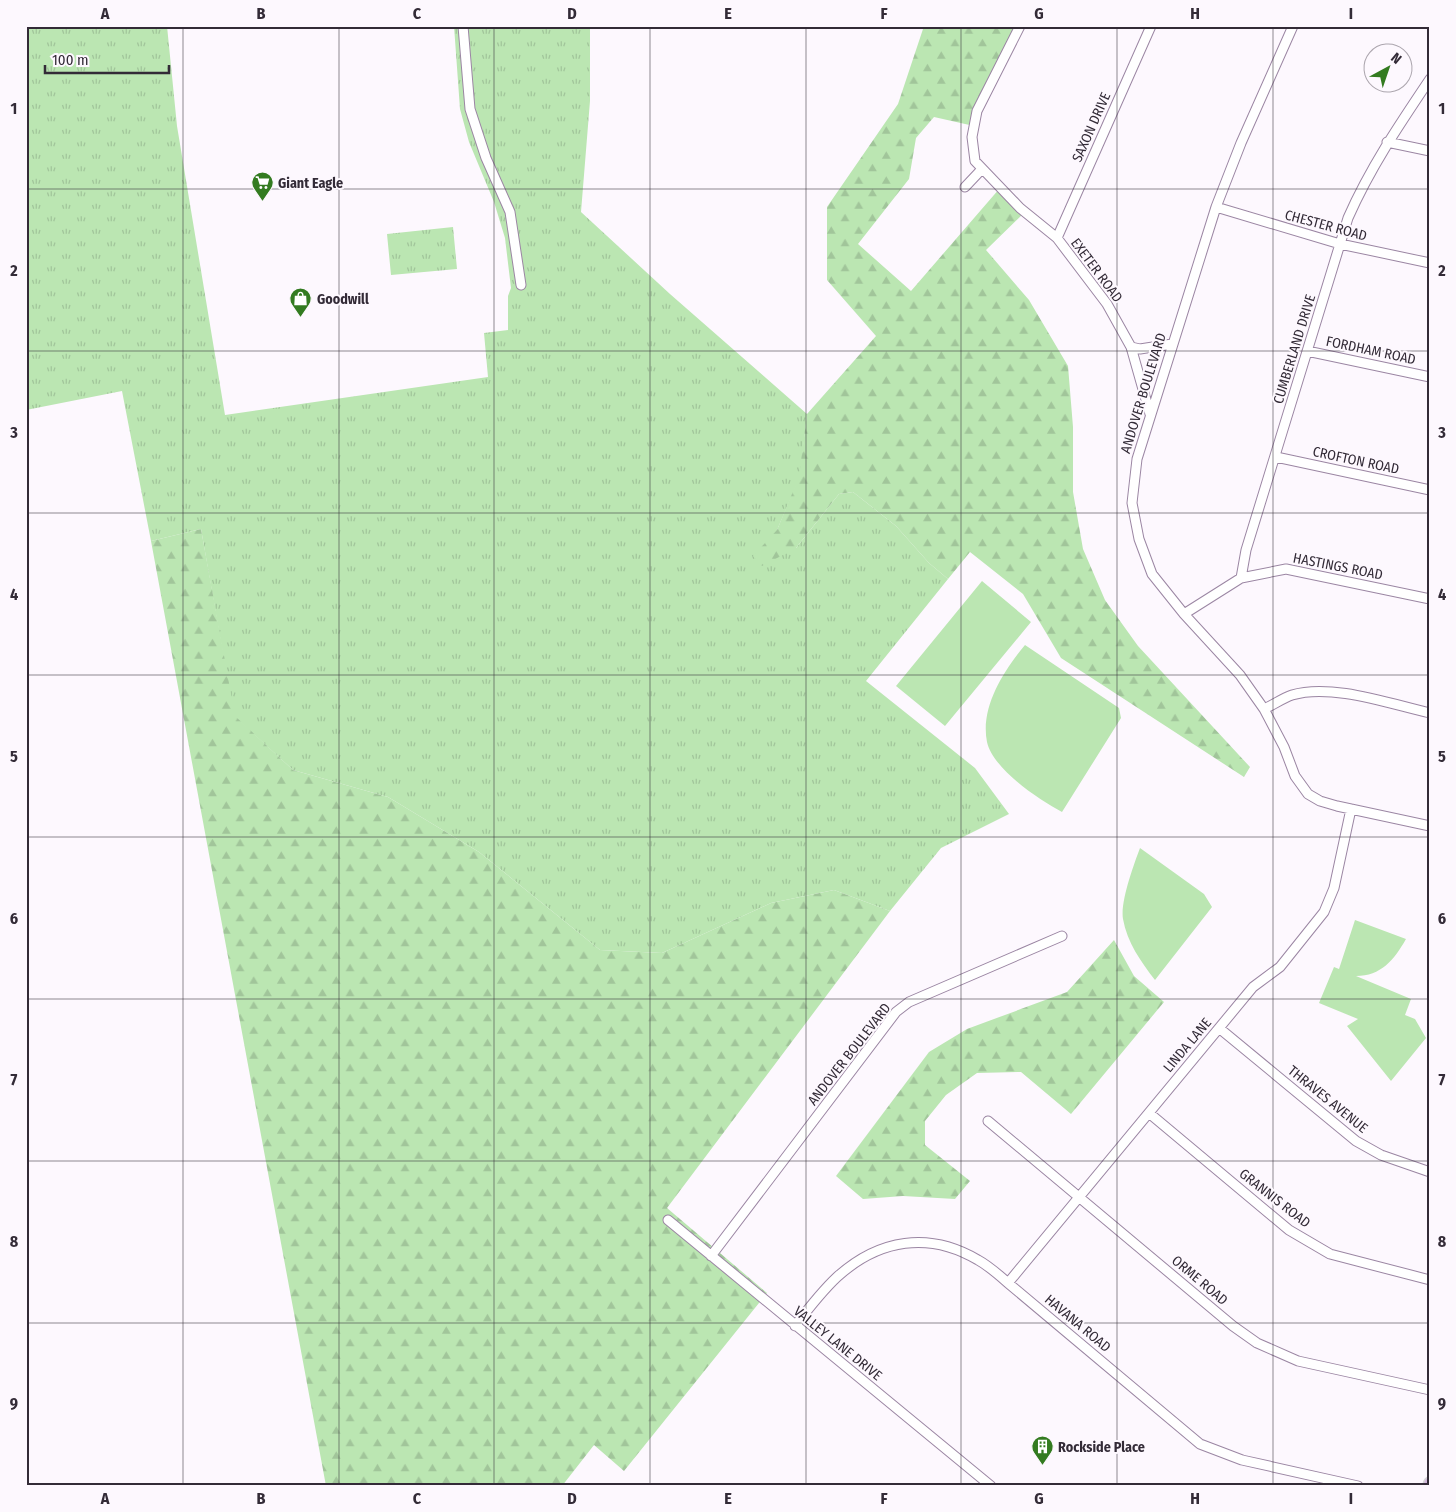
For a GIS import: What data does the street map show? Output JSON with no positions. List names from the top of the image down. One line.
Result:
{"streets":{"street":["SAXON DRIVE","CHESTER ROAD","EXETER ROAD","CUMBERLAND DRIVE","FORDHAM ROAD","ANDOVER BOULEVARD","CROFTON ROAD","HASTINGS ROAD","LINDA LANE","THRAVES AVENUE","GRANNIS ROAD","ORME ROAD","HAVANA ROAD","VALLEY LANE DRIVE"]},"crossings":[["SAXON DRIVE","EXETER ROAD"],["CHESTER ROAD","CUMBERLAND DRIVE"],["CHESTER ROAD","ANDOVER BOULEVARD"],["EXETER ROAD","ANDOVER BOULEVARD"],["CUMBERLAND DRIVE","FORDHAM ROAD"],["CUMBERLAND DRIVE","CROFTON ROAD"],["CUMBERLAND DRIVE","HASTINGS ROAD"],["ANDOVER BOULEVARD","LINDA LANE"],["ANDOVER BOULEVARD","VALLEY LANE DRIVE"],["LINDA LANE","THRAVES AVENUE"],["LINDA LANE","GRANNIS ROAD"],["LINDA LANE","ORME ROAD"],["LINDA LANE","HAVANA ROAD"],["HAVANA ROAD","VALLEY LANE DRIVE"]],"places":{"supermarket":["Giant Eagle"],"shop":["Goodwill"],"building":["Rockside Place"]},"scale_bar":"100 m","north":"top right","grid":{"columns":["A","B","C","D","E","F","G","H","I"],"rows":["1","2","3","4","5","6","7","8","9"]}}
